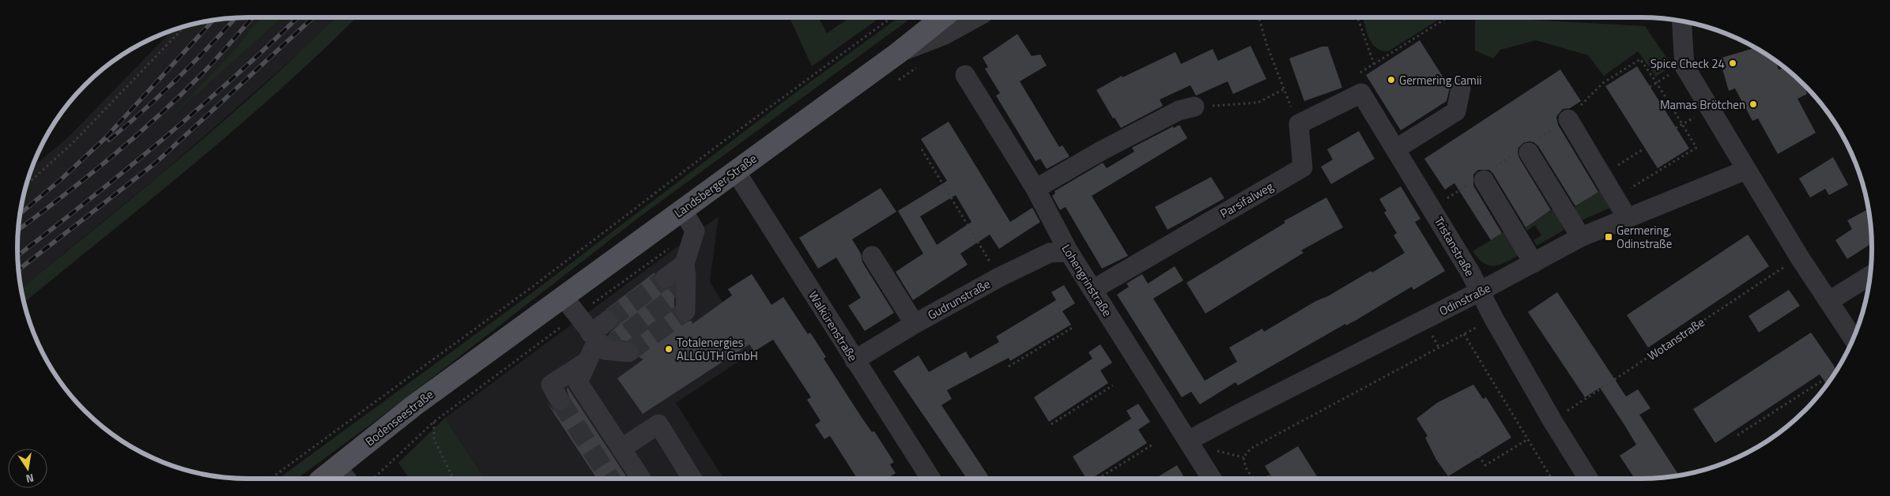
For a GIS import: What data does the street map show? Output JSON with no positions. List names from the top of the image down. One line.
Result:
{"streets":{"main road":["Landsberger Straße","Bodenseestraße"],"street":["Parsifalweg","Tristanstraße","Lohengrinstraße","Gudrunstraße","Odinstraße","Walkürenstraße"],"path":["Wotanstraße"]},"crossings":[["Landsberger Straße","Walkürenstraße"],["Landsberger Straße","Bodenseestraße"],["Parsifalweg","Tristanstraße"],["Parsifalweg","Lohengrinstraße"],["Tristanstraße","Odinstraße"],["Tristanstraße","Wotanstraße"],["Lohengrinstraße","Gudrunstraße"],["Lohengrinstraße","Odinstraße"],["Gudrunstraße","Walkürenstraße"]],"places":{"other":["Spice Check 24","Germering Camii","Mamas Brötchen","Totalenergies ALLGUTH GmbH"],"transit":["Germering, Odinstraße"]},"north":"bottom"}
